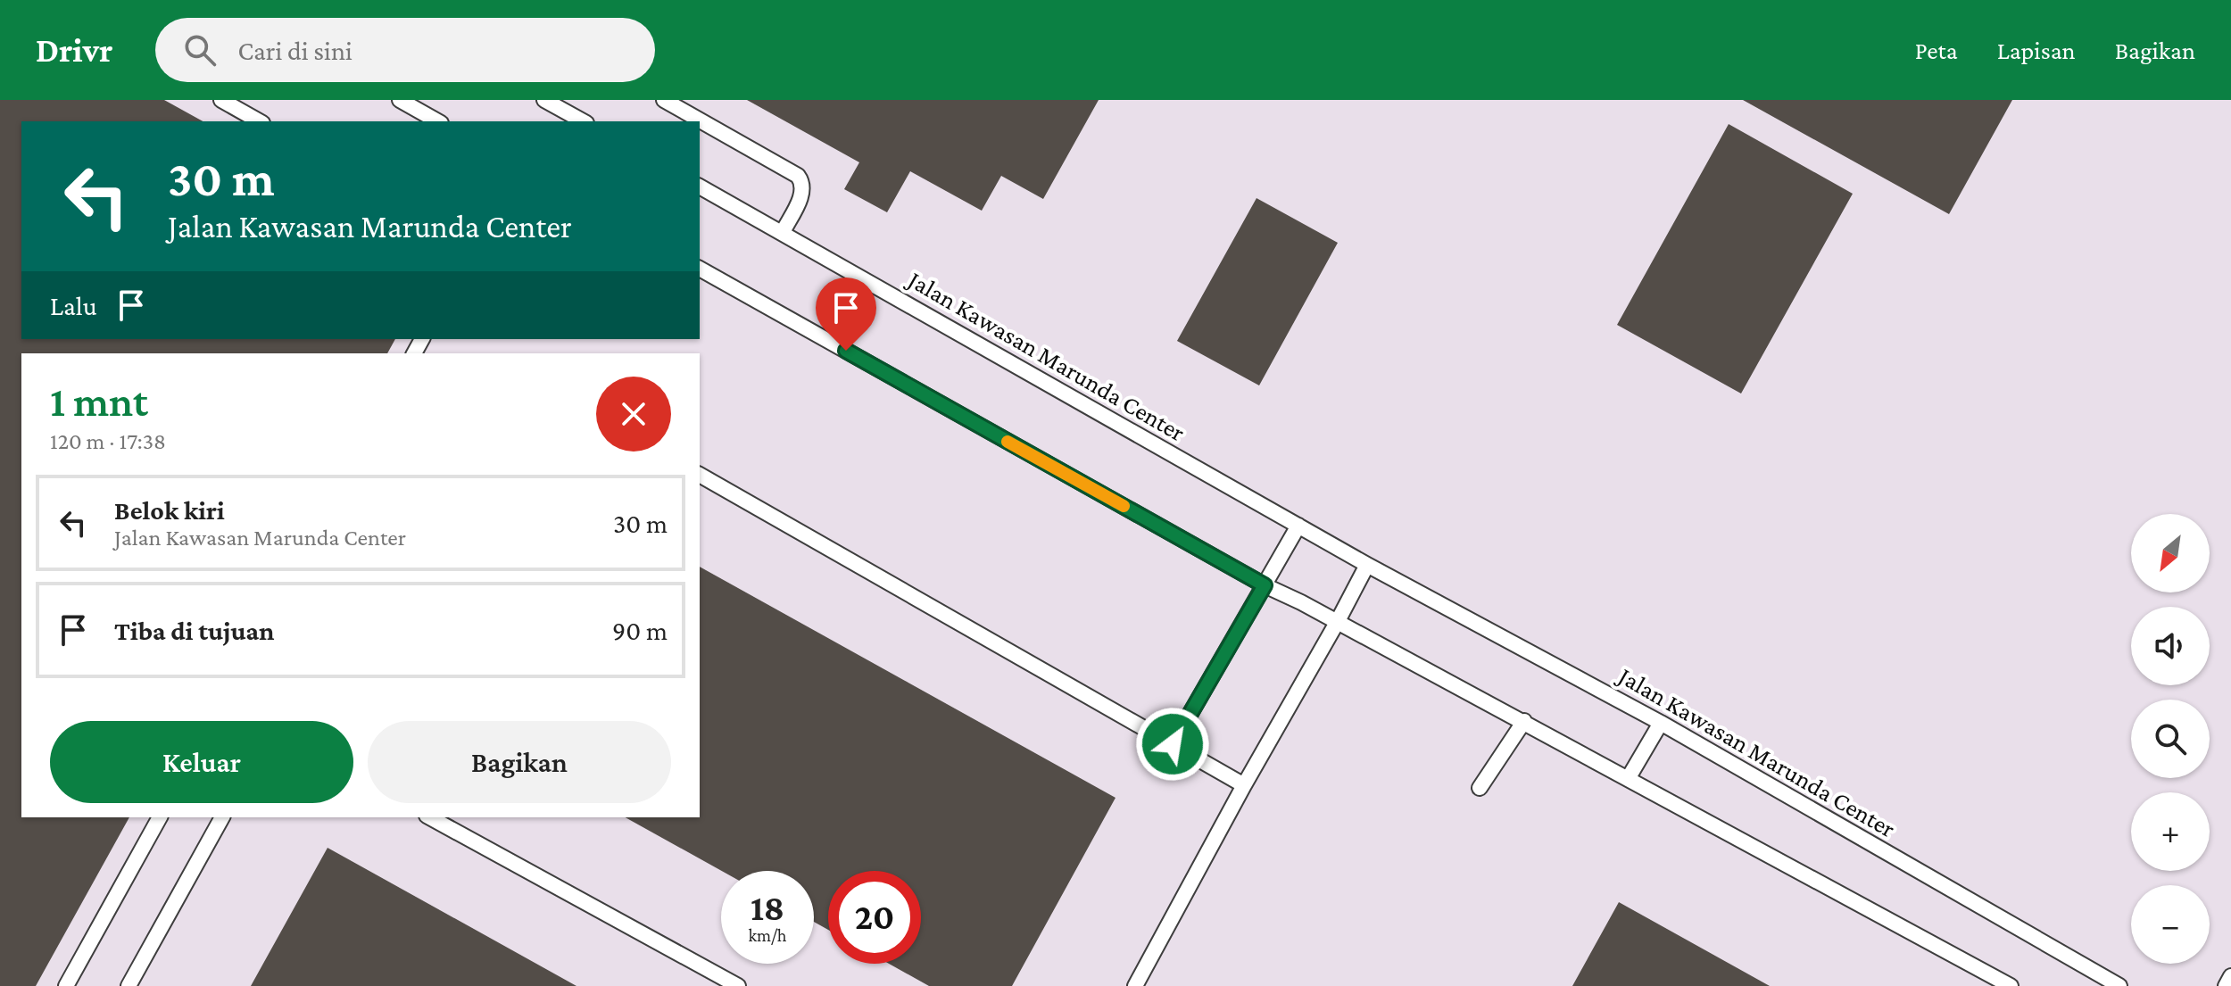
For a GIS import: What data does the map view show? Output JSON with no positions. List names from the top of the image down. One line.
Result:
{"streets":{"lane":["Jalan Kawasan Marunda Center"]},"north":"bottom left","page":{"header":"Drivr","search":"Cari di sini","nav":["Peta","Lapisan","Bagikan"],"turn":["30 m","Jalan Kawasan Marunda Center"],"then":"Lalu","heading":["1 mnt","120 m · 17:38"],"list":[{"name":"Belok kiri","note":"Jalan Kawasan Marunda Center","value":"30 m"},{"name":"Tiba di tujuan","value":"90 m"}],"map_buttons":["+","−"],"buttons":["Keluar","Bagikan"],"speed":"18 km/h","limit":"20"}}
